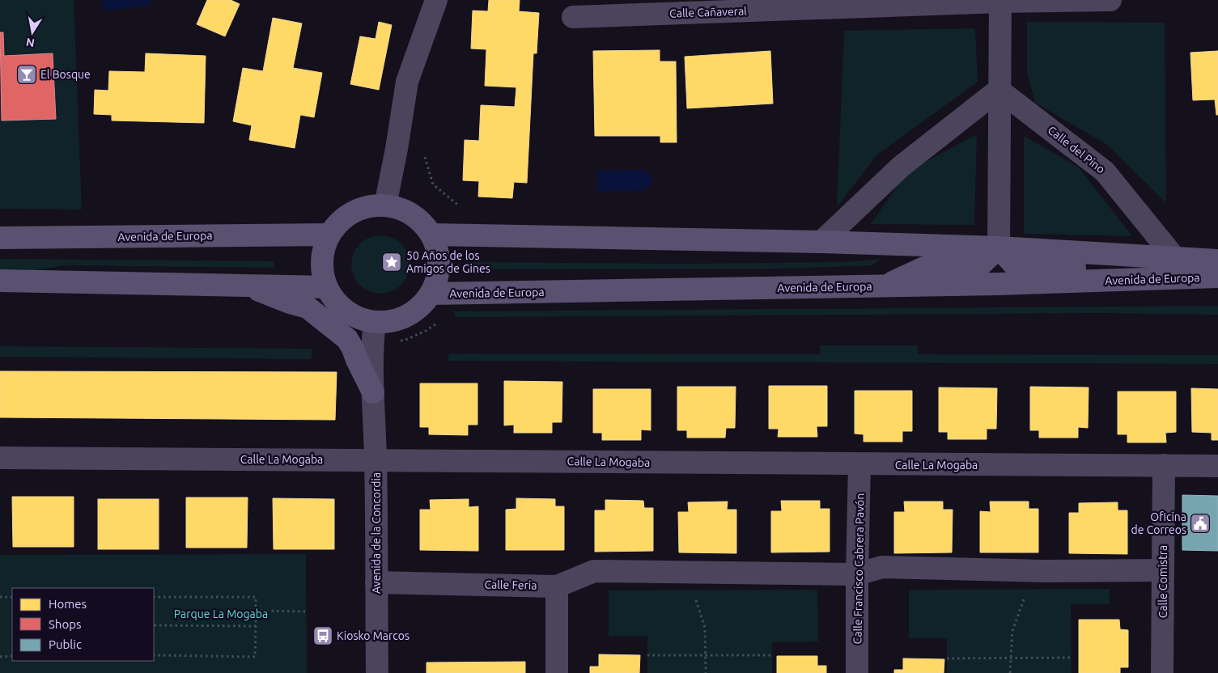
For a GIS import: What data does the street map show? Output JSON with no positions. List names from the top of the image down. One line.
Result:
{"streets":{"main road":["Avenida de Europa"],"street":["Calle Cañaveral","Calle del Pino","Calle La Mogaba","Avenida de la Concordia","Calle Francisco Cabrera Pavón","Calle Comistra","Calle Feria"]},"crossings":[["Calle del Pino","Avenida de Europa"],["Avenida de Europa","Avenida de la Concordia"],["Calle La Mogaba","Avenida de la Concordia"],["Calle La Mogaba","Calle Francisco Cabrera Pavón"],["Calle La Mogaba","Calle Comistra"],["Avenida de la Concordia","Calle Feria"]],"parks":["Parque La Mogaba"],"places":{"bar":["El Bosque"],"place":["50 Años de los Amigos de Gines"],"public building":["Oficina de Correos"],"bus stop":["Kiosko Marcos"]},"legend":["Homes","Shops","Public"],"north":"bottom"}
